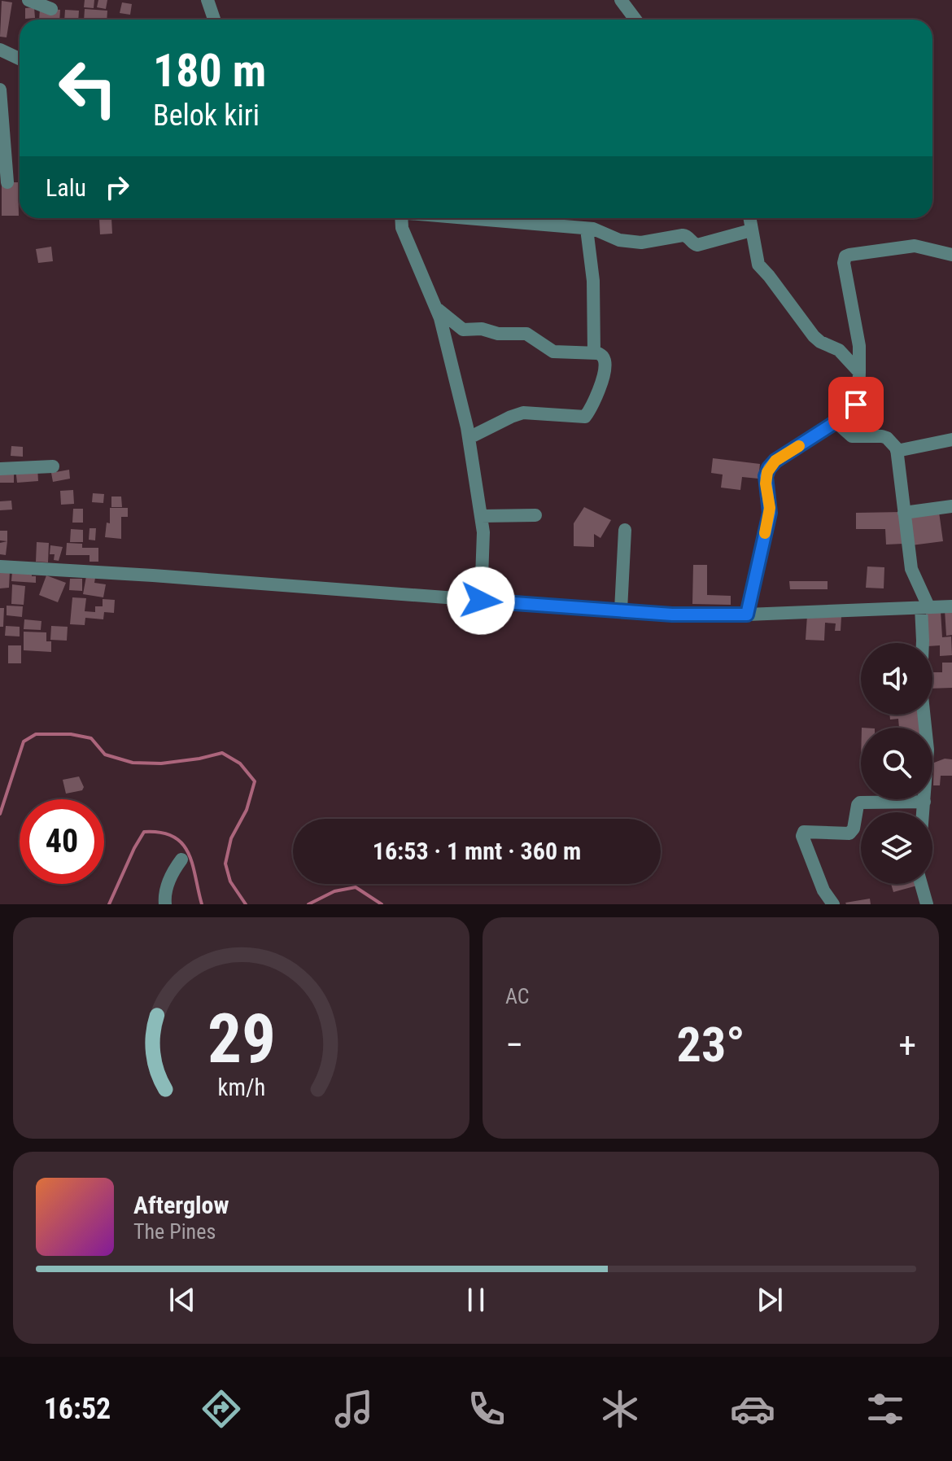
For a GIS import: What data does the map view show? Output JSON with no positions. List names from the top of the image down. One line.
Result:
{"page":{"turn":["180 m","Belok kiri"],"then":"Lalu","limit":"40","trip":"16:53 · 1 mnt · 360 m","tile":"AC","heat":["−","23°","+"],"song":["Afterglow","The Pines"],"tabs":"16:52","gauge":["29","km/h"]}}
